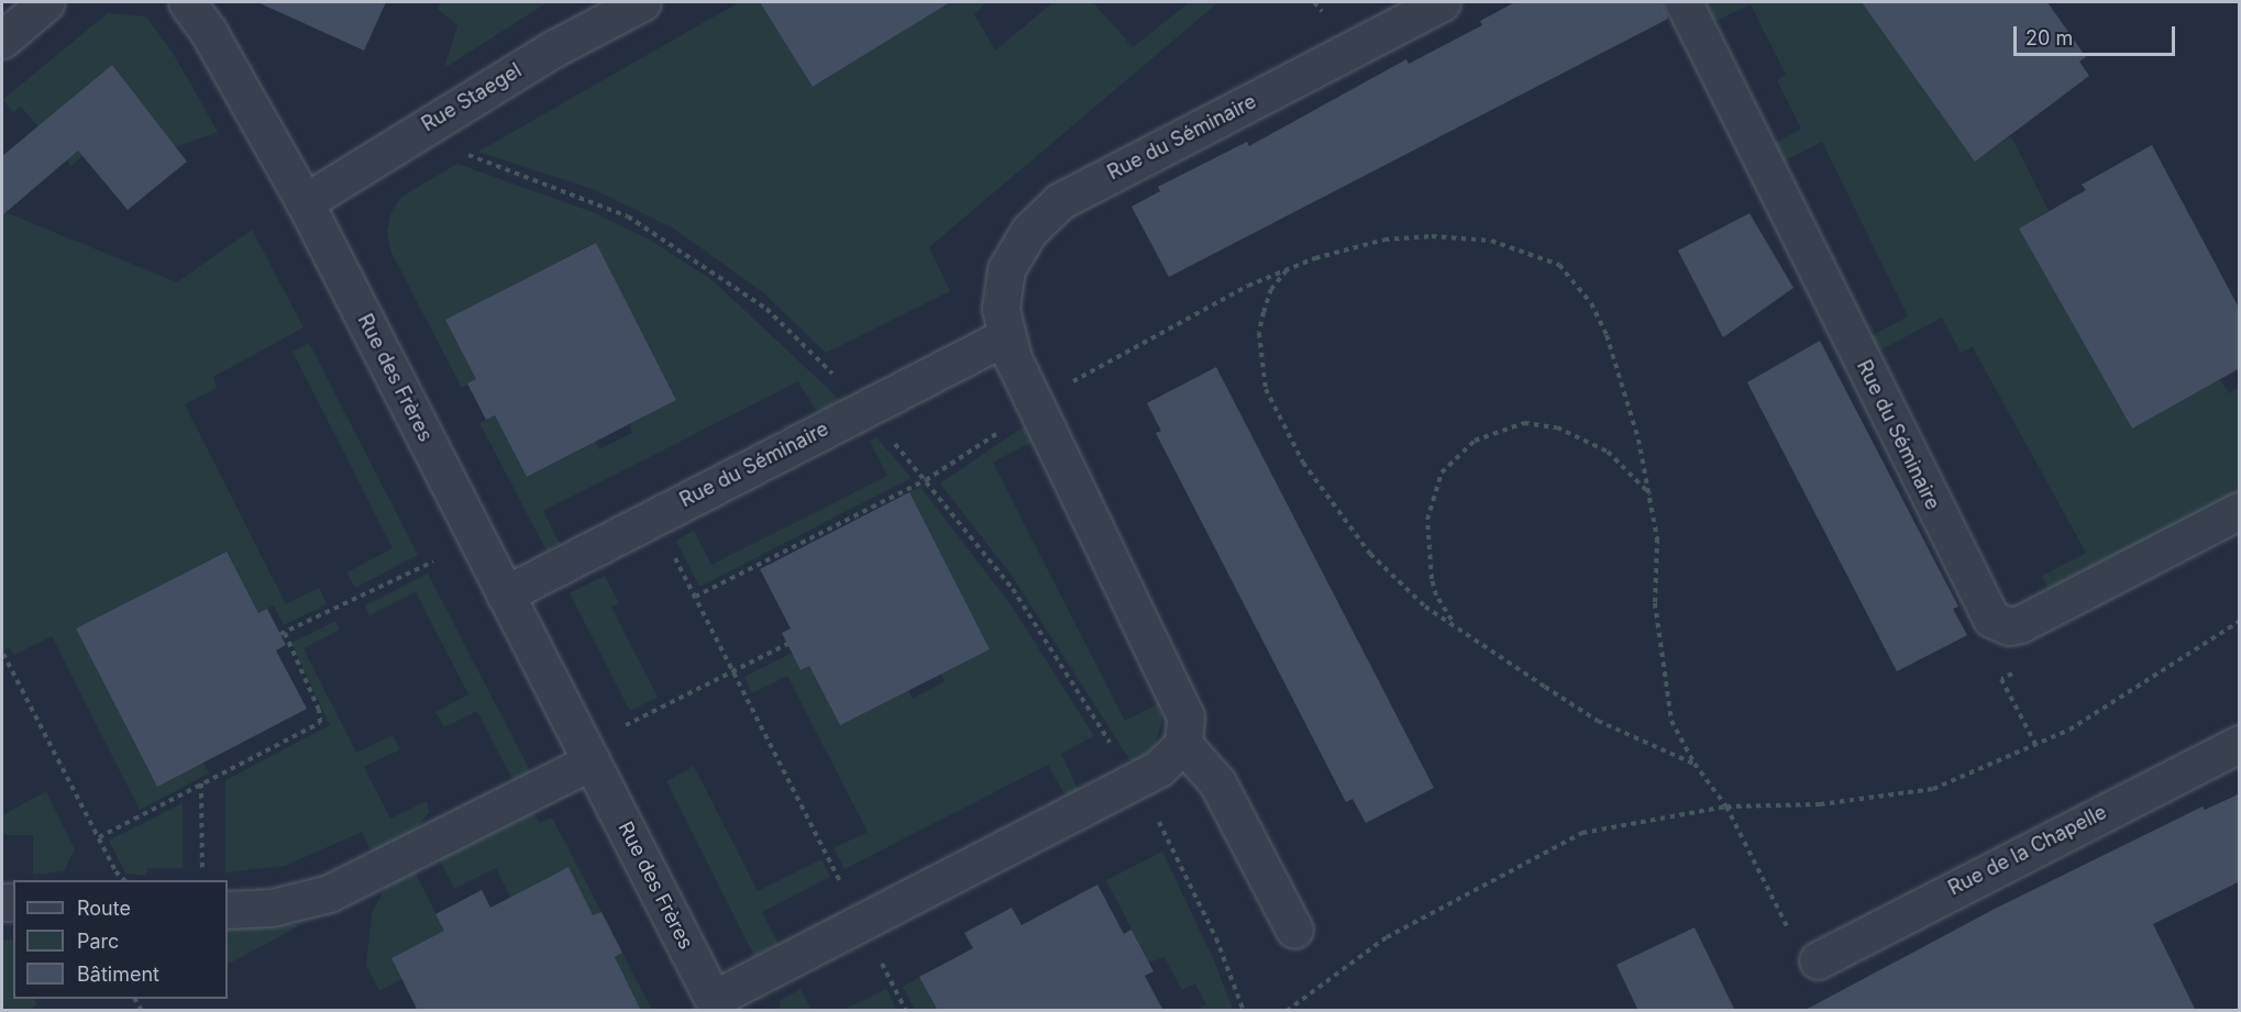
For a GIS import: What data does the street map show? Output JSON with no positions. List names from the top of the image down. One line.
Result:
{"streets":{"street":["Rue Staegel","Rue du Séminaire","Rue des Frères","Rue de la Chapelle"]},"crossings":[["Rue Staegel","Rue des Frères"],["Rue du Séminaire","Rue des Frères"]],"legend":["Route","Parc","Bâtiment"],"scale_bar":"20 m"}
